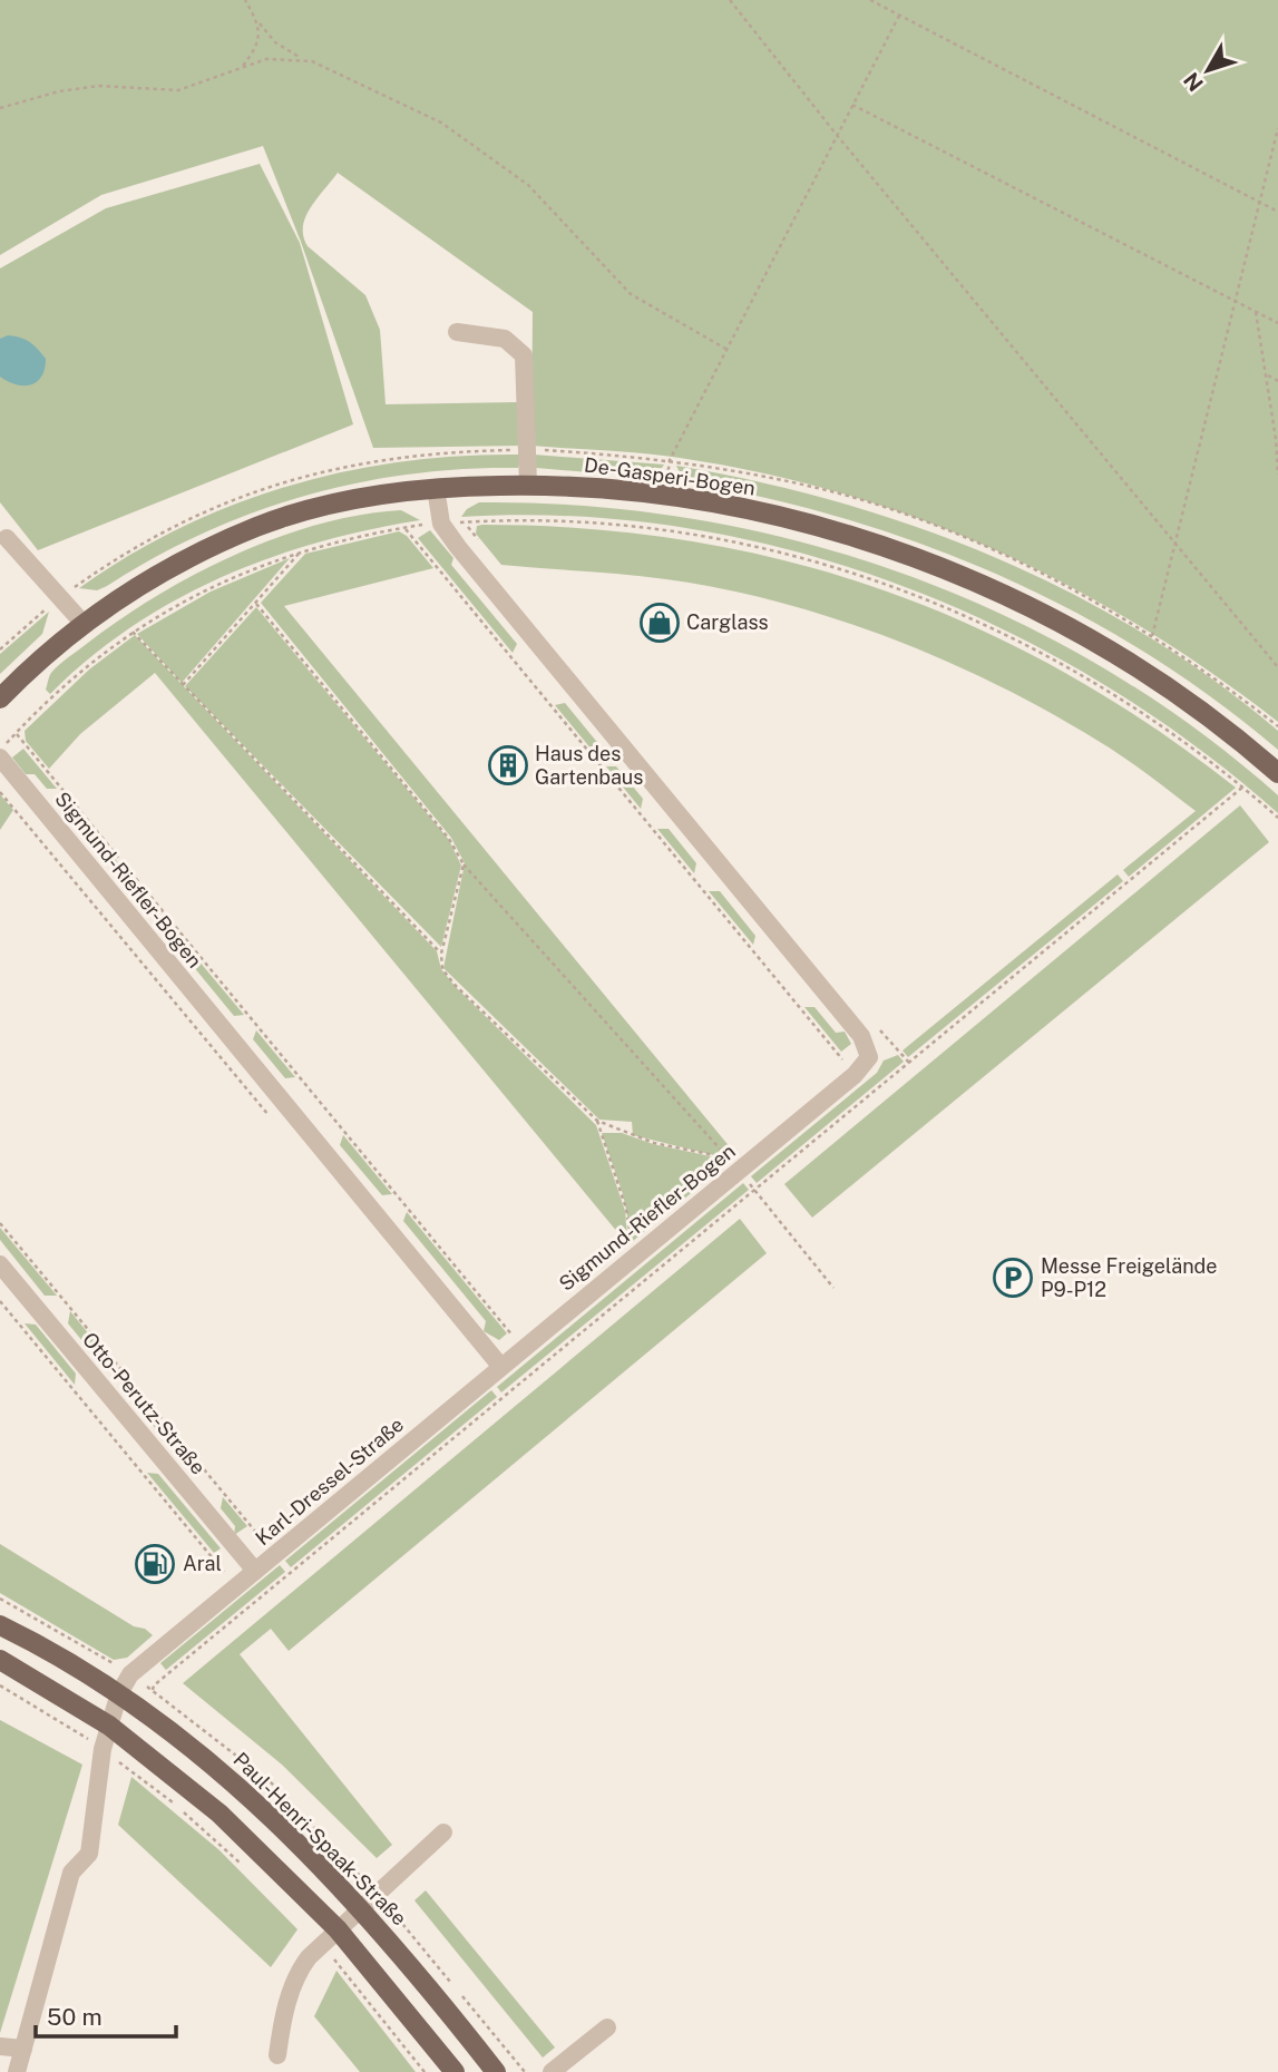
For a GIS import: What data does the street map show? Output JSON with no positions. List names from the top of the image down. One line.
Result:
{"streets":{"main road":["De-Gasperi-Bogen","Paul-Henri-Spaak-Straße"],"street":["Sigmund-Riefler-Bogen","Otto-Perutz-Straße","Karl-Dressel-Straße"]},"crossings":[["Sigmund-Riefler-Bogen","Karl-Dressel-Straße"],["Otto-Perutz-Straße","Karl-Dressel-Straße"],["Karl-Dressel-Straße","Paul-Henri-Spaak-Straße"]],"places":{"shop":["Carglass"],"building":["Haus des Gartenbaus"],"parking":["Messe Freigelände P9-P12"],"fuel station":["Aral"]},"scale_bar":"50 m","north":"bottom left"}
